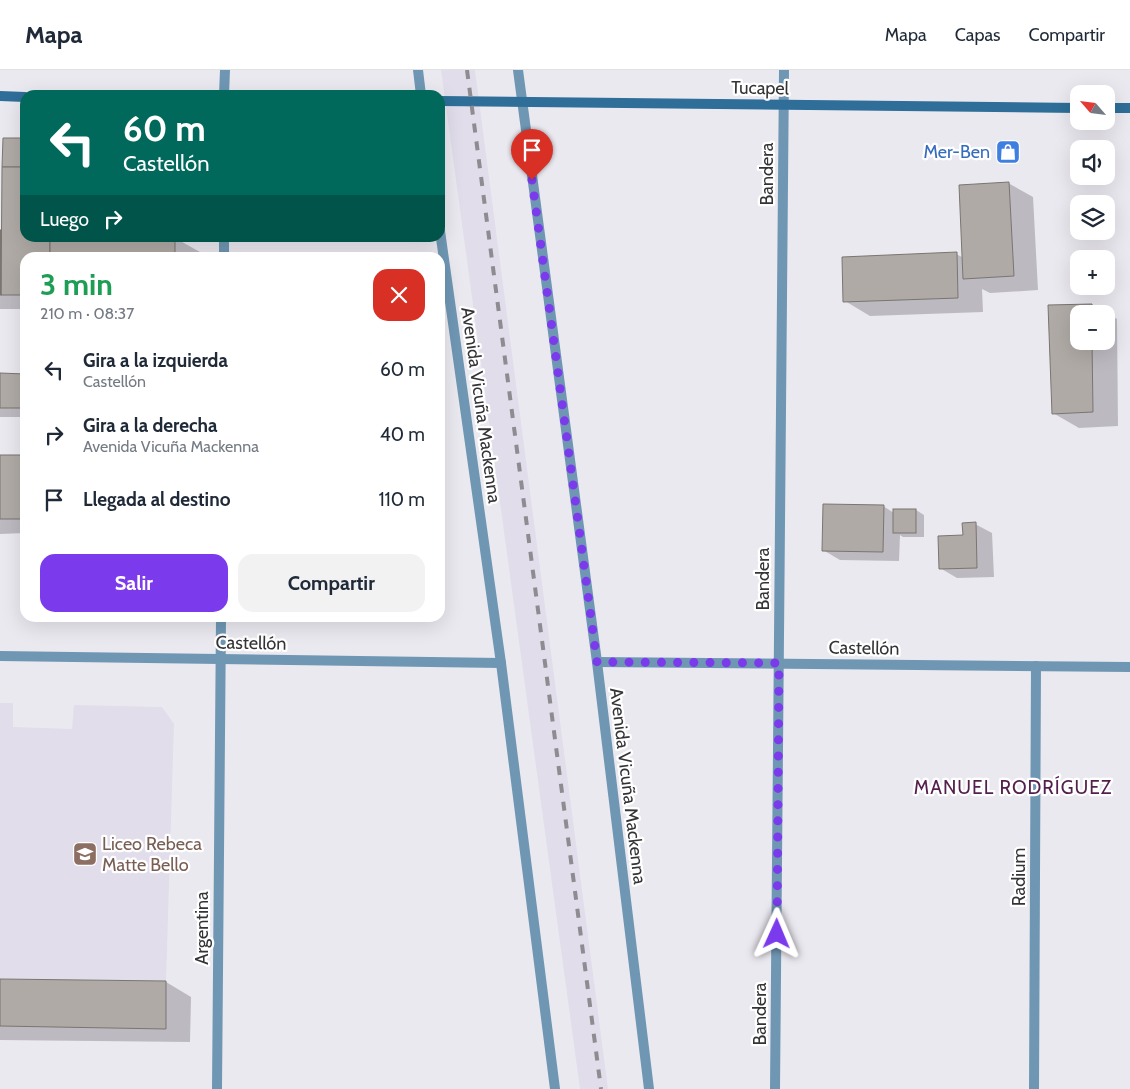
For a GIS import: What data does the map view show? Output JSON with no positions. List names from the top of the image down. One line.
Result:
{"streets":{"main road":["Tucapel"],"street":["Bandera","Avenida Vicuña Mackenna","Castellón","Radium","Argentina"]},"crossings":[["Tucapel","Bandera"],["Tucapel","Avenida Vicuña Mackenna"],["Bandera","Castellón"],["Avenida Vicuña Mackenna","Castellón"],["Castellón","Radium"],["Castellón","Argentina"]],"districts":["MANUEL RODRÍGUEZ"],"places":{"shop":["Mer-Ben"],"school or university":["Liceo Rebeca Matte Bello"]},"north":"top left","page":{"header":"Mapa","nav":["Mapa","Capas","Compartir"],"map_buttons":["+","−"],"turn":["60 m","Castellón"],"then":"Luego","heading":["3 min","210 m · 08:37"],"list":[{"name":"Gira a la izquierda","note":"Castellón","value":"60 m"},{"name":"Gira a la derecha","note":"Avenida Vicuña Mackenna","value":"40 m"},{"name":"Llegada al destino","value":"110 m"}],"buttons":["Salir","Compartir"]}}
